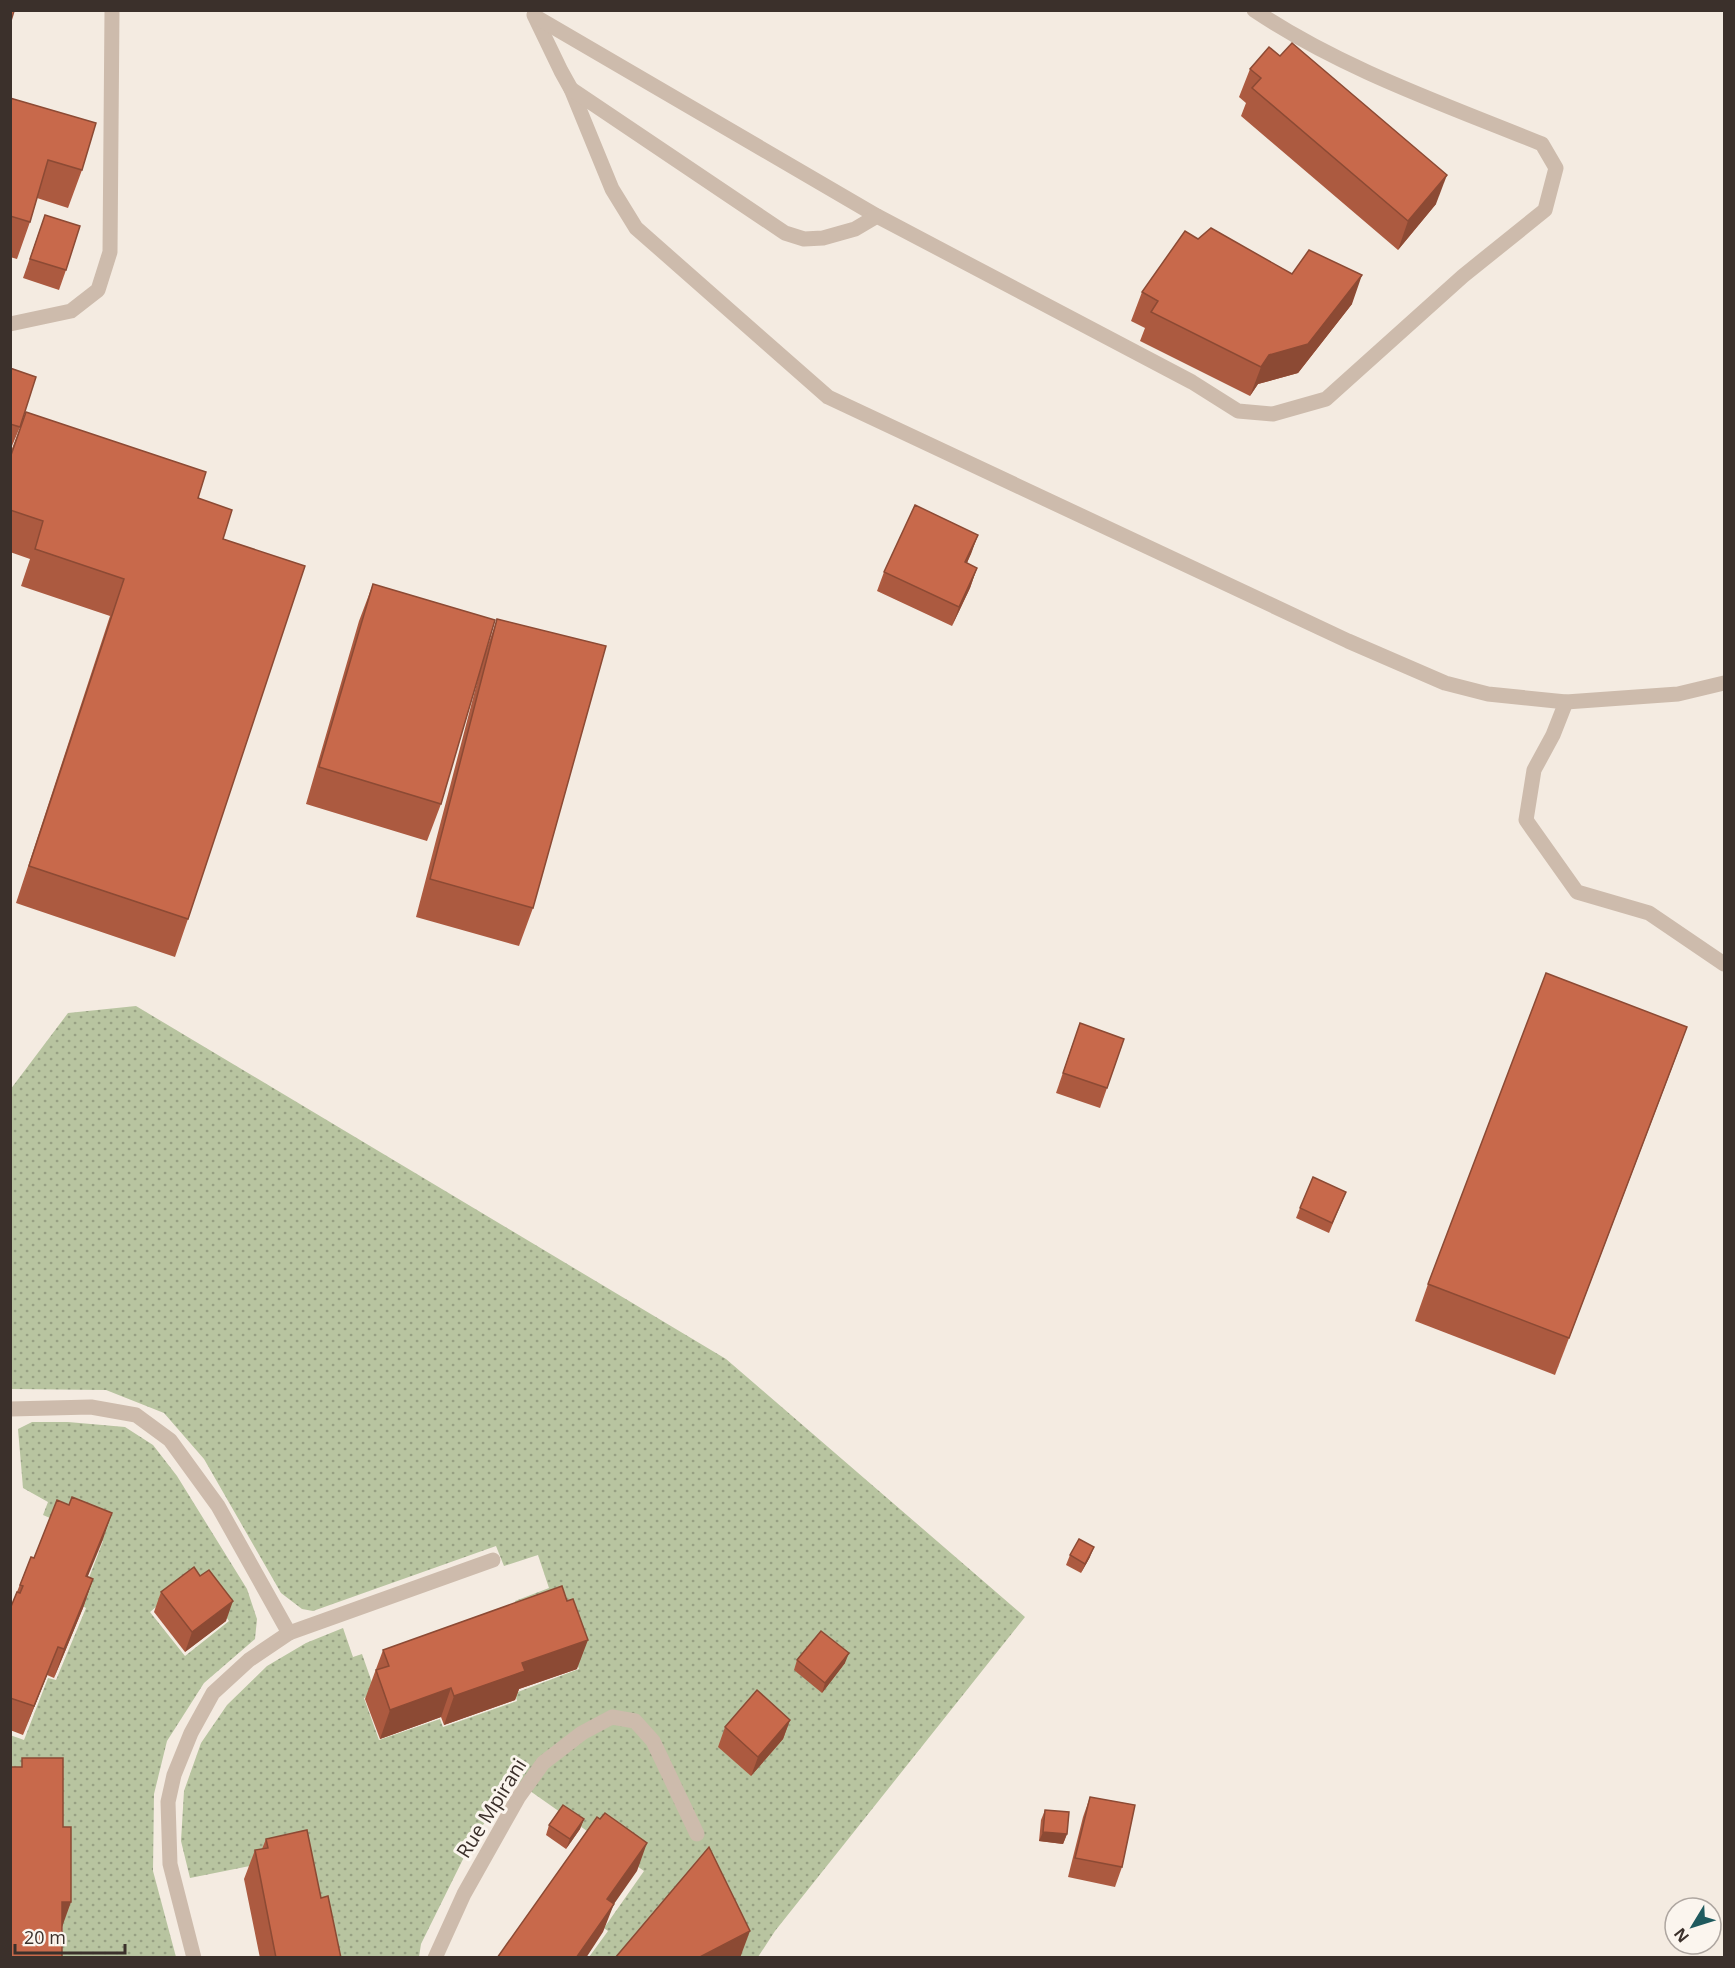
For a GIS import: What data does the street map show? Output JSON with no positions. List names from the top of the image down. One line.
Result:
{"streets":{"street":["Rue Mpirani"]},"scale_bar":"20 m","north":"bottom left"}
